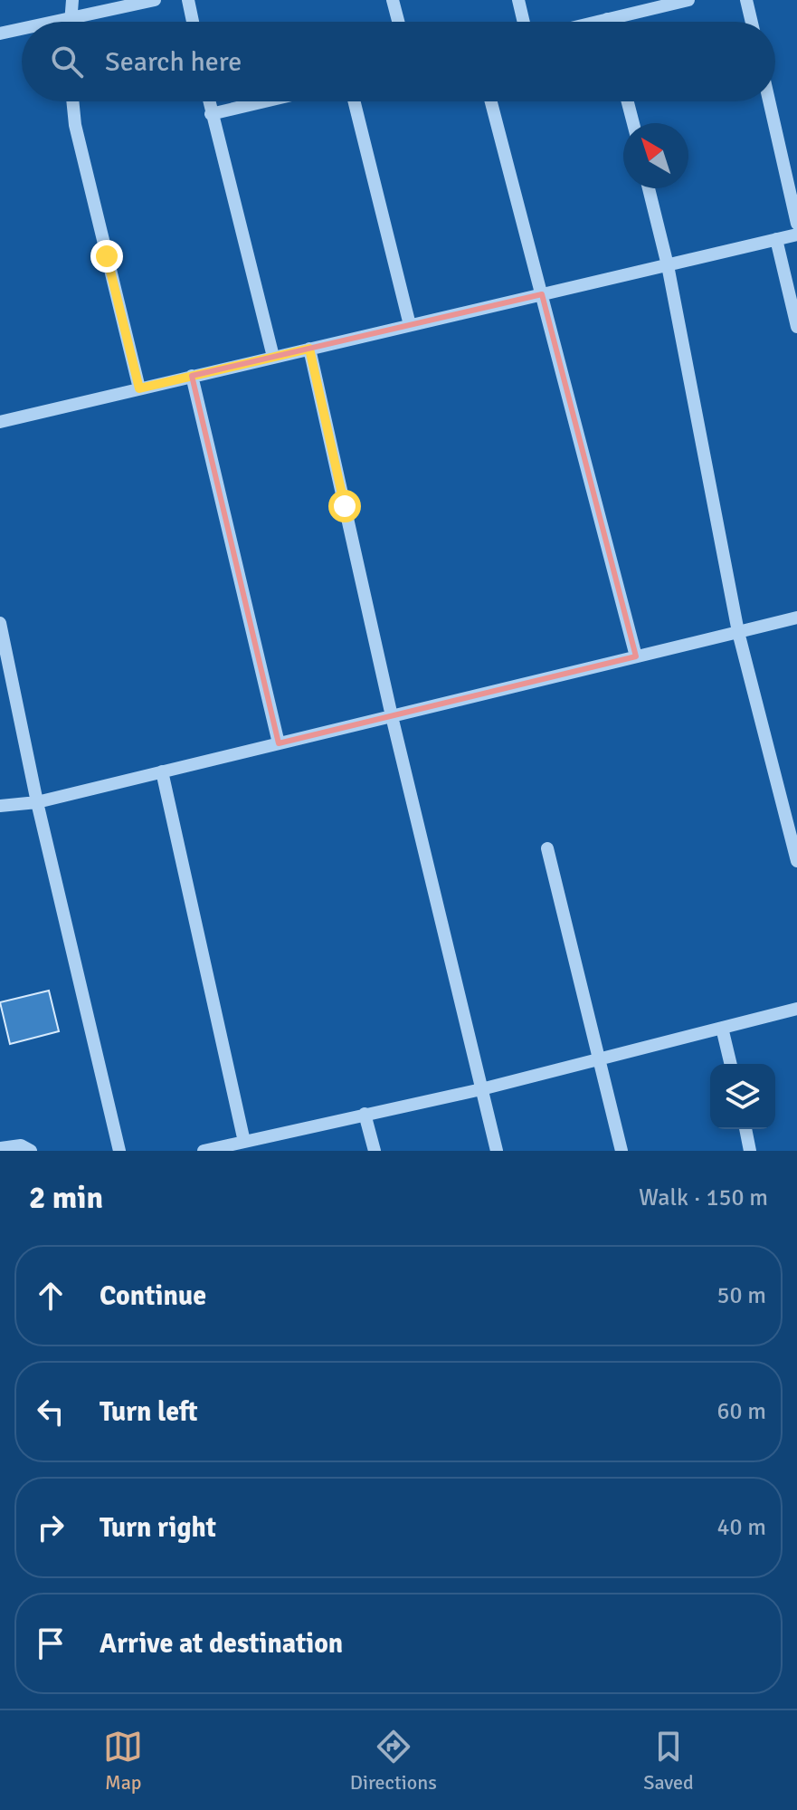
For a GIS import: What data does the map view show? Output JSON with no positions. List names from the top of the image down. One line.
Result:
{"north":"top left","page":{"search":"Search here","heading":["2 min","Walk · 150 m"],"list":[["Continue","50 m"],["Turn left","60 m"],["Turn right","40 m"],"Arrive at destination"],"nav":["Map","Directions","Saved"]}}
